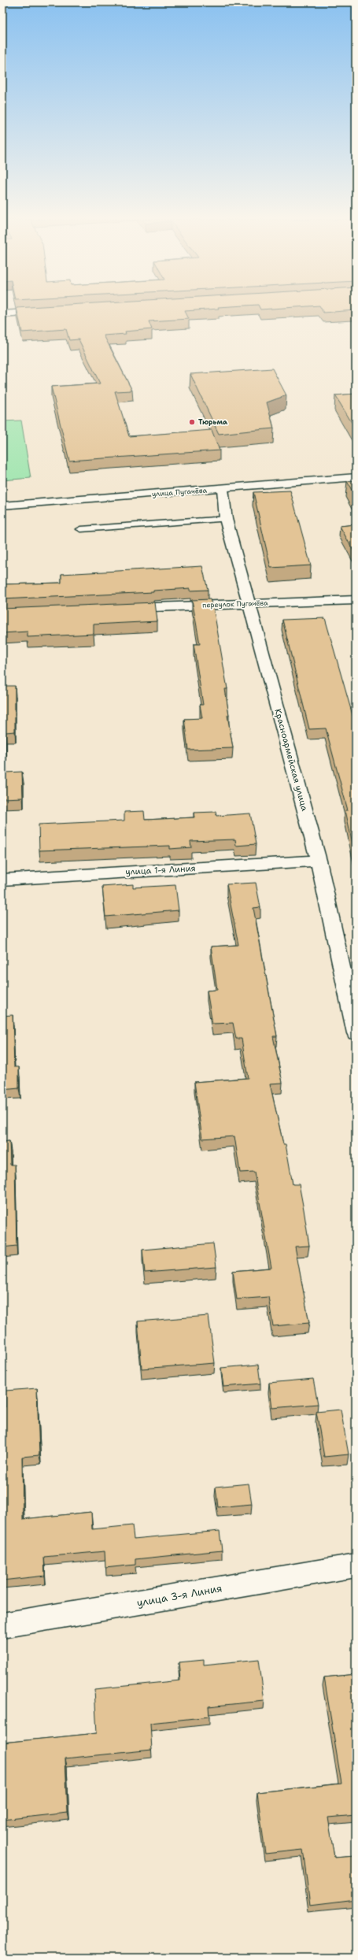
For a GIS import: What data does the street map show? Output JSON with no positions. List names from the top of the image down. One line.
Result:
{"streets":{"street":["улица Пугачёва","переулок Пугачёва","Красноармейская улица","улица 1-я Линия","улица 3-я Линия"]},"crossings":[["улица Пугачёва","Красноармейская улица"],["переулок Пугачёва","Красноармейская улица"],["Красноармейская улица","улица 1-я Линия"]],"places":["Тюрьма"]}
